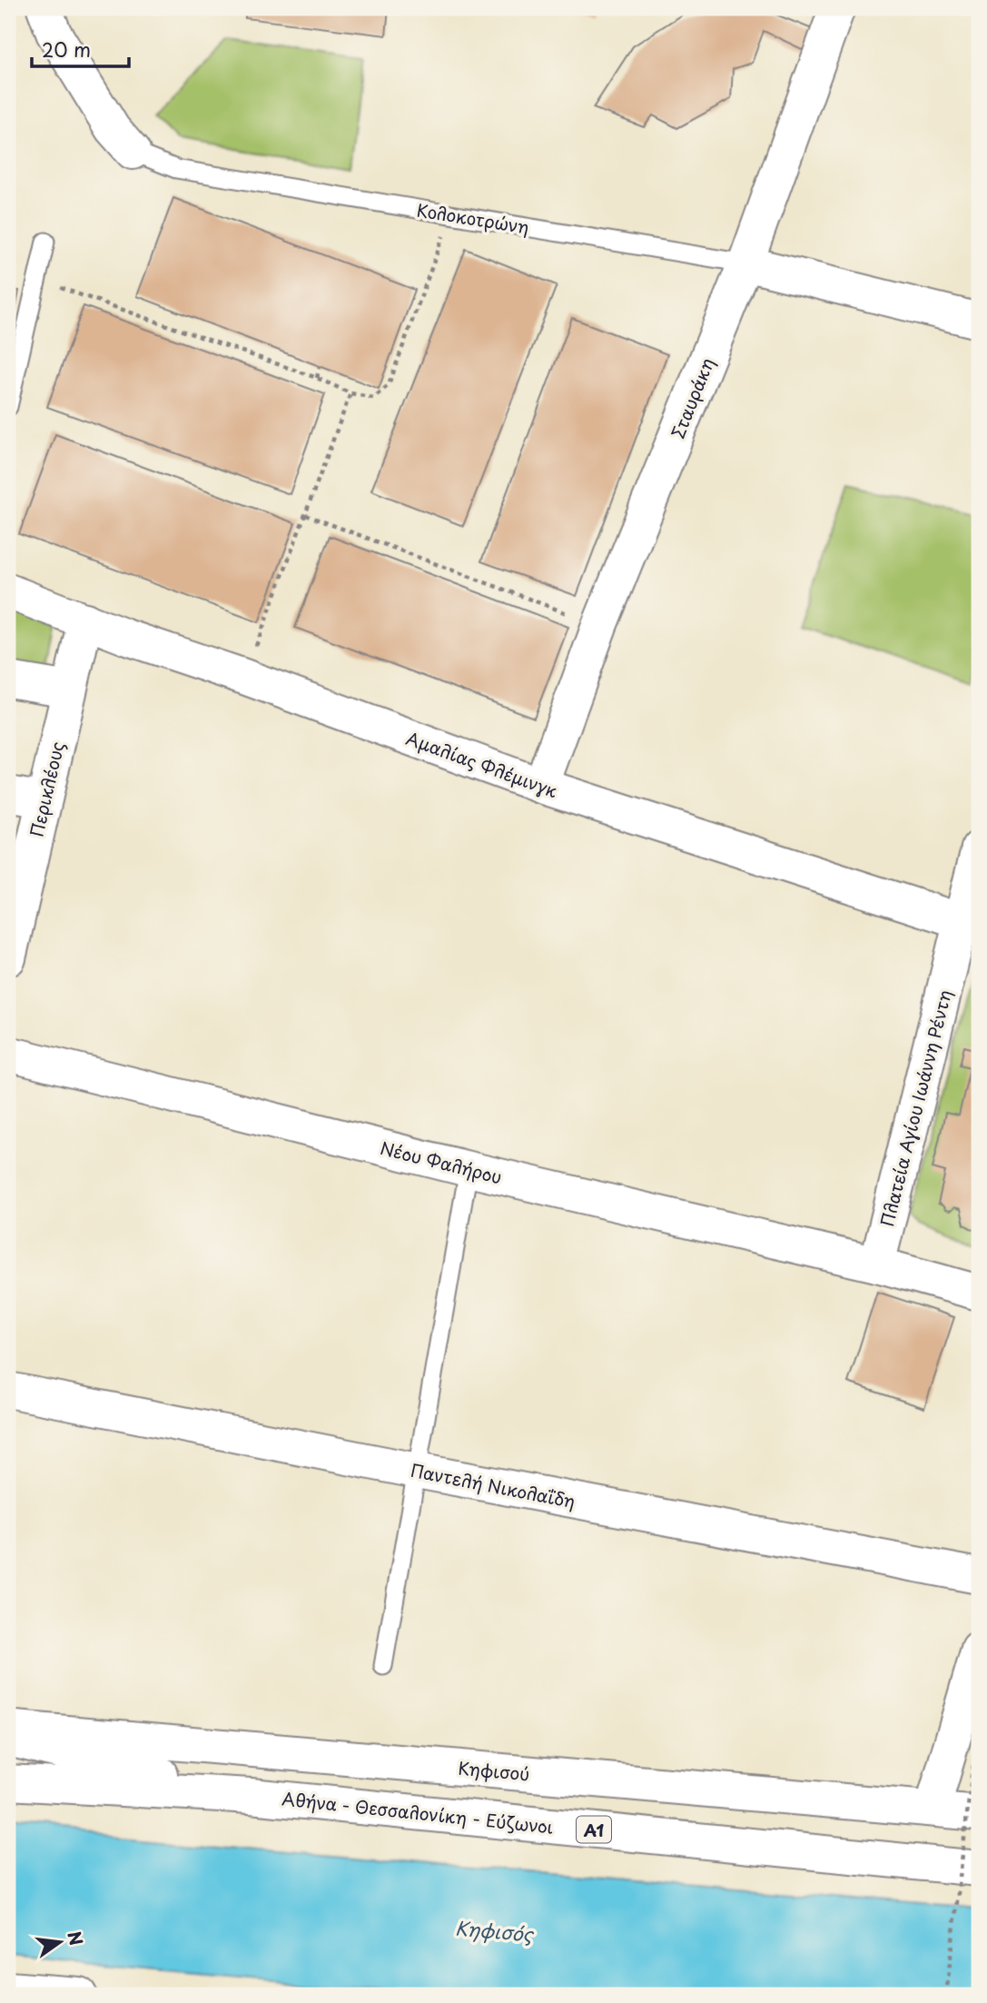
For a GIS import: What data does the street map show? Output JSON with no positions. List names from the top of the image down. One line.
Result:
{"streets":{"main road":["Κολοκοτρώνη","Σταυράκη","Αμαλίας Φλέμινγκ","Περικλέους","Πλατεία Αγίου Ιωάννη Ρέντη","Νέου Φαλήρου","Παντελή Νικολαΐδη","Κηφισού","Αθήνα - Θεσσαλονίκη - Εύζωνοι","Α1"]},"crossings":[["Κολοκοτρώνη","Σταυράκη"],["Σταυράκη","Αμαλίας Φλέμινγκ"],["Αμαλίας Φλέμινγκ","Περικλέους"],["Αμαλίας Φλέμινγκ","Πλατεία Αγίου Ιωάννη Ρέντη"],["Πλατεία Αγίου Ιωάννη Ρέντη","Νέου Φαλήρου"]],"water":["Κηφισός"],"scale_bar":"20 m","north":"right"}
